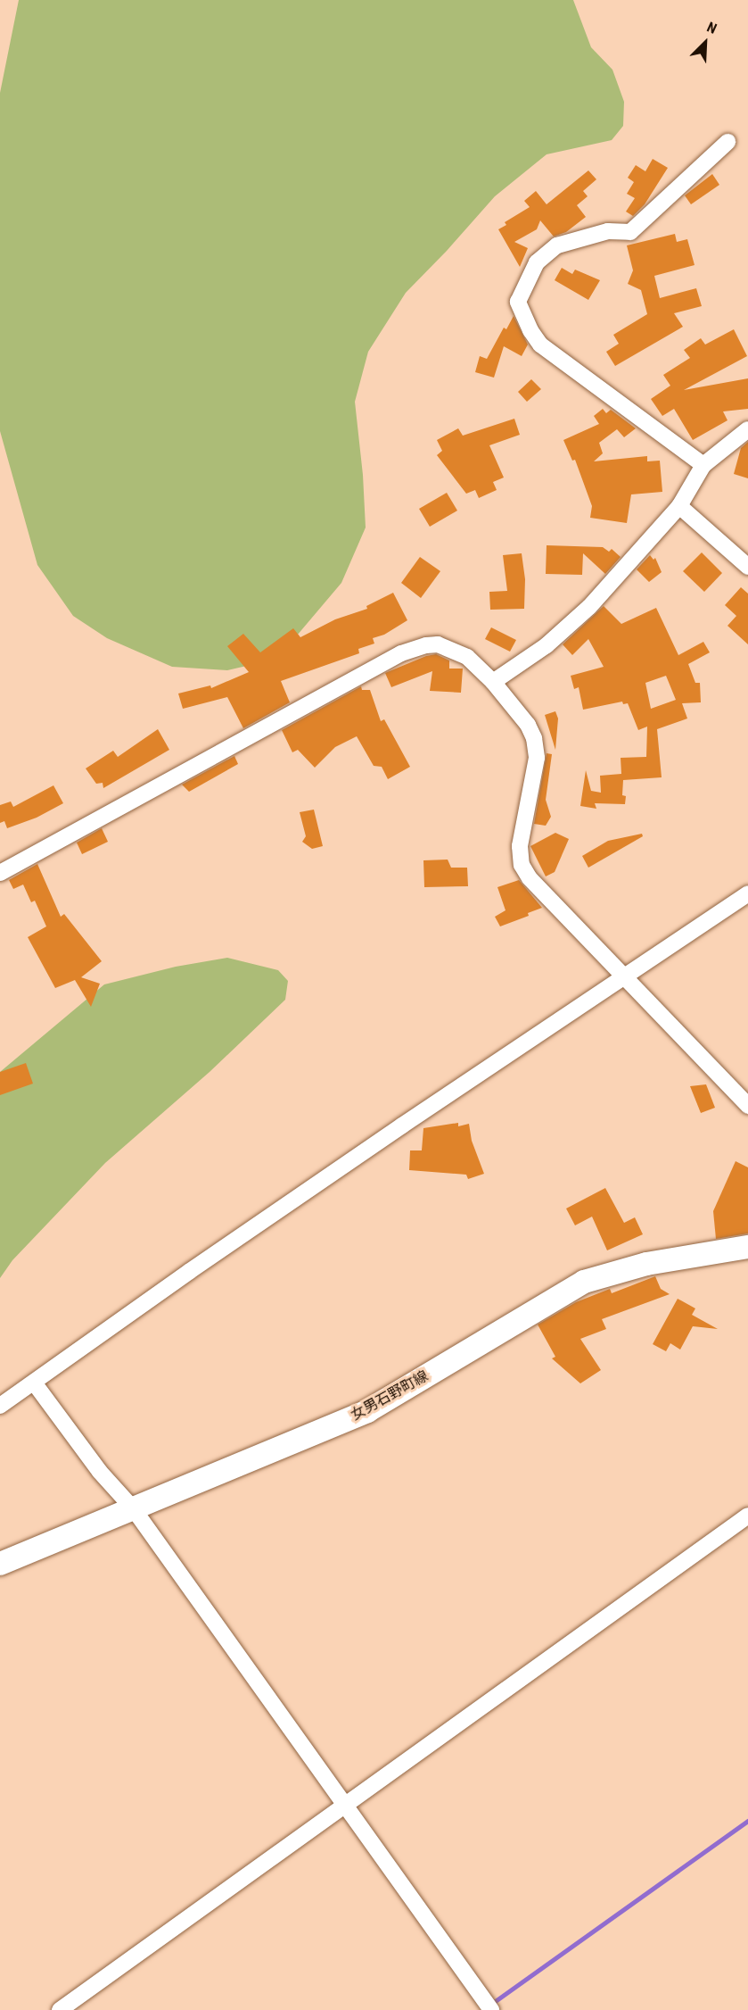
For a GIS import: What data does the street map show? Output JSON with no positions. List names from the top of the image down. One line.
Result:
{"streets":{"main road":["女男石野町線"]},"north":"top right"}
